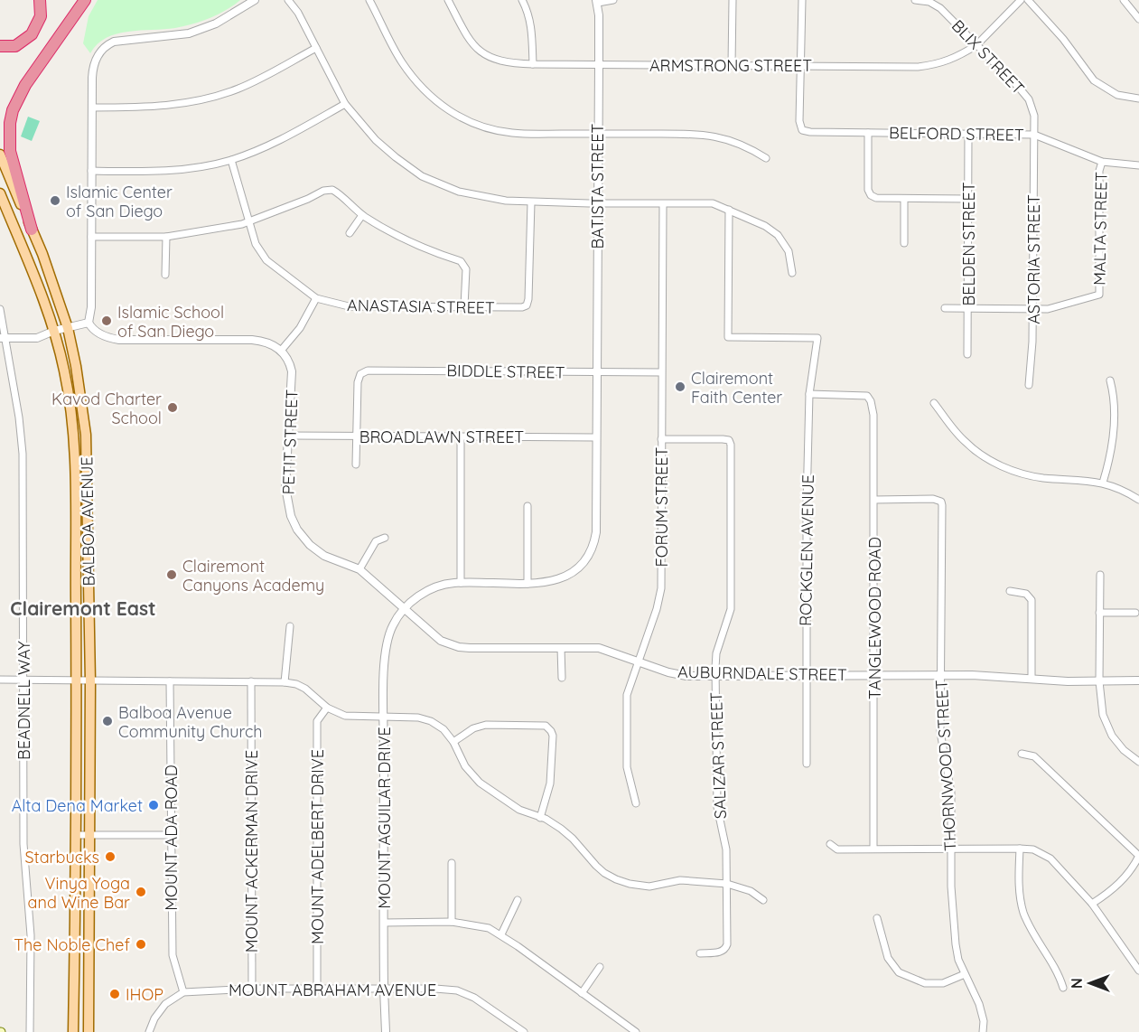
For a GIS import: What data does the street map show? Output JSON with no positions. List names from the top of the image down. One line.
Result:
{"streets":{"main road":["BALBOA AVENUE"],"street":["BLIX STREET","ARMSTRONG STREET","BELFORD STREET","BATISTA STREET","MALTA STREET","BELDEN STREET","ASTORIA STREET","ANASTASIA STREET","BIDDLE STREET","BROADLAWN STREET","PETIT STREET","FORUM STREET","ROCKGLEN AVENUE","TANGLEWOOD ROAD","AUBURNDALE STREET","BEADNELL WAY","SALIZAR STREET","THORNWOOD STREET","MOUNT AGUILAR DRIVE","MOUNT ADA ROAD","MOUNT ADELBERT DRIVE","MOUNT ACKERMAN DRIVE","MOUNT ABRAHAM AVENUE"]},"crossings":[["BLIX STREET","ARMSTRONG STREET"],["BLIX STREET","BELFORD STREET"],["BLIX STREET","ASTORIA STREET"],["ARMSTRONG STREET","BELFORD STREET"],["ARMSTRONG STREET","BATISTA STREET"],["BELFORD STREET","MALTA STREET"],["BELFORD STREET","BELDEN STREET"],["BELFORD STREET","ASTORIA STREET"],["BATISTA STREET","BIDDLE STREET"],["BATISTA STREET","BROADLAWN STREET"],["BATISTA STREET","PETIT STREET"],["BATISTA STREET","AUBURNDALE STREET"],["BATISTA STREET","MOUNT AGUILAR DRIVE"],["MALTA STREET","ASTORIA STREET"],["BIDDLE STREET","BROADLAWN STREET"],["BIDDLE STREET","FORUM STREET"],["BROADLAWN STREET","PETIT STREET"],["PETIT STREET","AUBURNDALE STREET"],["PETIT STREET","MOUNT AGUILAR DRIVE"],["FORUM STREET","AUBURNDALE STREET"],["FORUM STREET","SALIZAR STREET"],["ROCKGLEN AVENUE","TANGLEWOOD ROAD"],["ROCKGLEN AVENUE","AUBURNDALE STREET"],["TANGLEWOOD ROAD","AUBURNDALE STREET"],["TANGLEWOOD ROAD","THORNWOOD STREET"],["AUBURNDALE STREET","SALIZAR STREET"],["AUBURNDALE STREET","THORNWOOD STREET"],["AUBURNDALE STREET","MOUNT AGUILAR DRIVE"],["MOUNT AGUILAR DRIVE","MOUNT ABRAHAM AVENUE"],["MOUNT ADA ROAD","MOUNT ABRAHAM AVENUE"],["MOUNT ADELBERT DRIVE","MOUNT ABRAHAM AVENUE"],["MOUNT ACKERMAN DRIVE","MOUNT ABRAHAM AVENUE"]],"districts":["Clairemont East"],"places":["Islamic Center of San Diego","Islamic School of San Diego","Clairemont Faith Center","Kavod Charter School","Clairemont Canyons Academy","Balboa Avenue Community Church","Alta Dena Market","Starbucks","Vinya Yoga and Wine Bar","The Noble Chef","IHOP"],"north":"left"}
